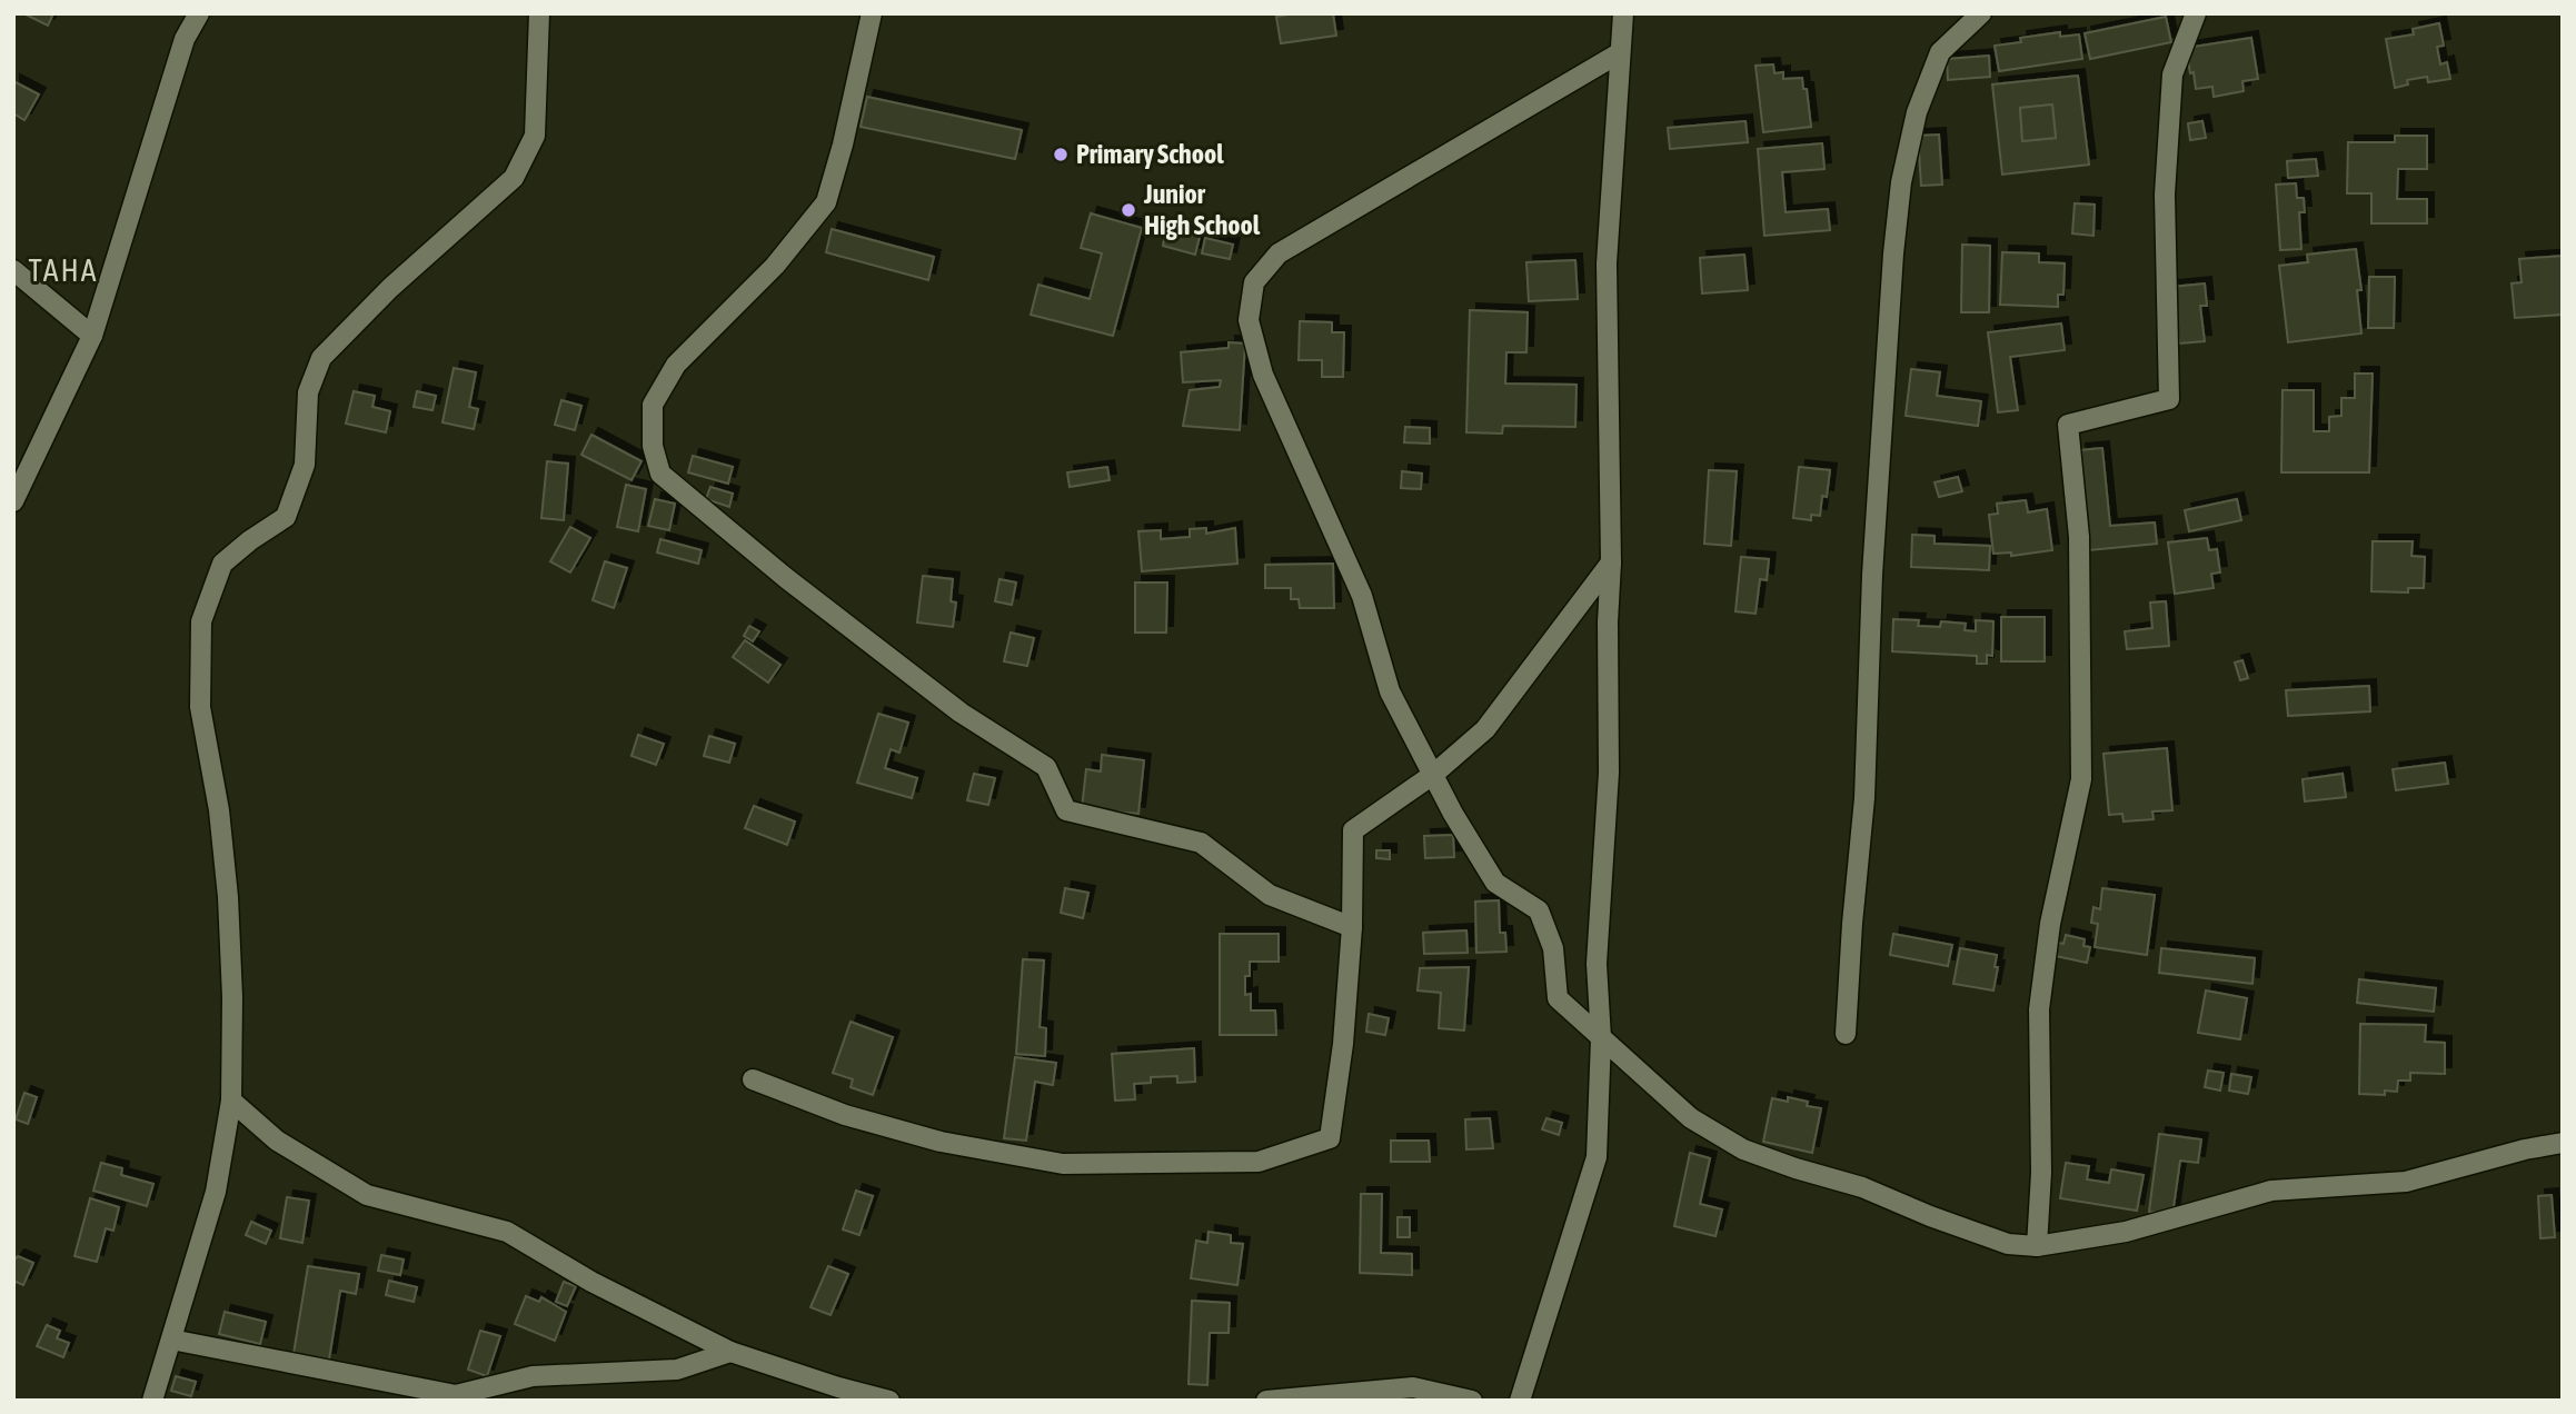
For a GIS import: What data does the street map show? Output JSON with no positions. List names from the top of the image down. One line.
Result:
{"districts":["TAHA"],"places":["Primary School","Junior High School"]}
